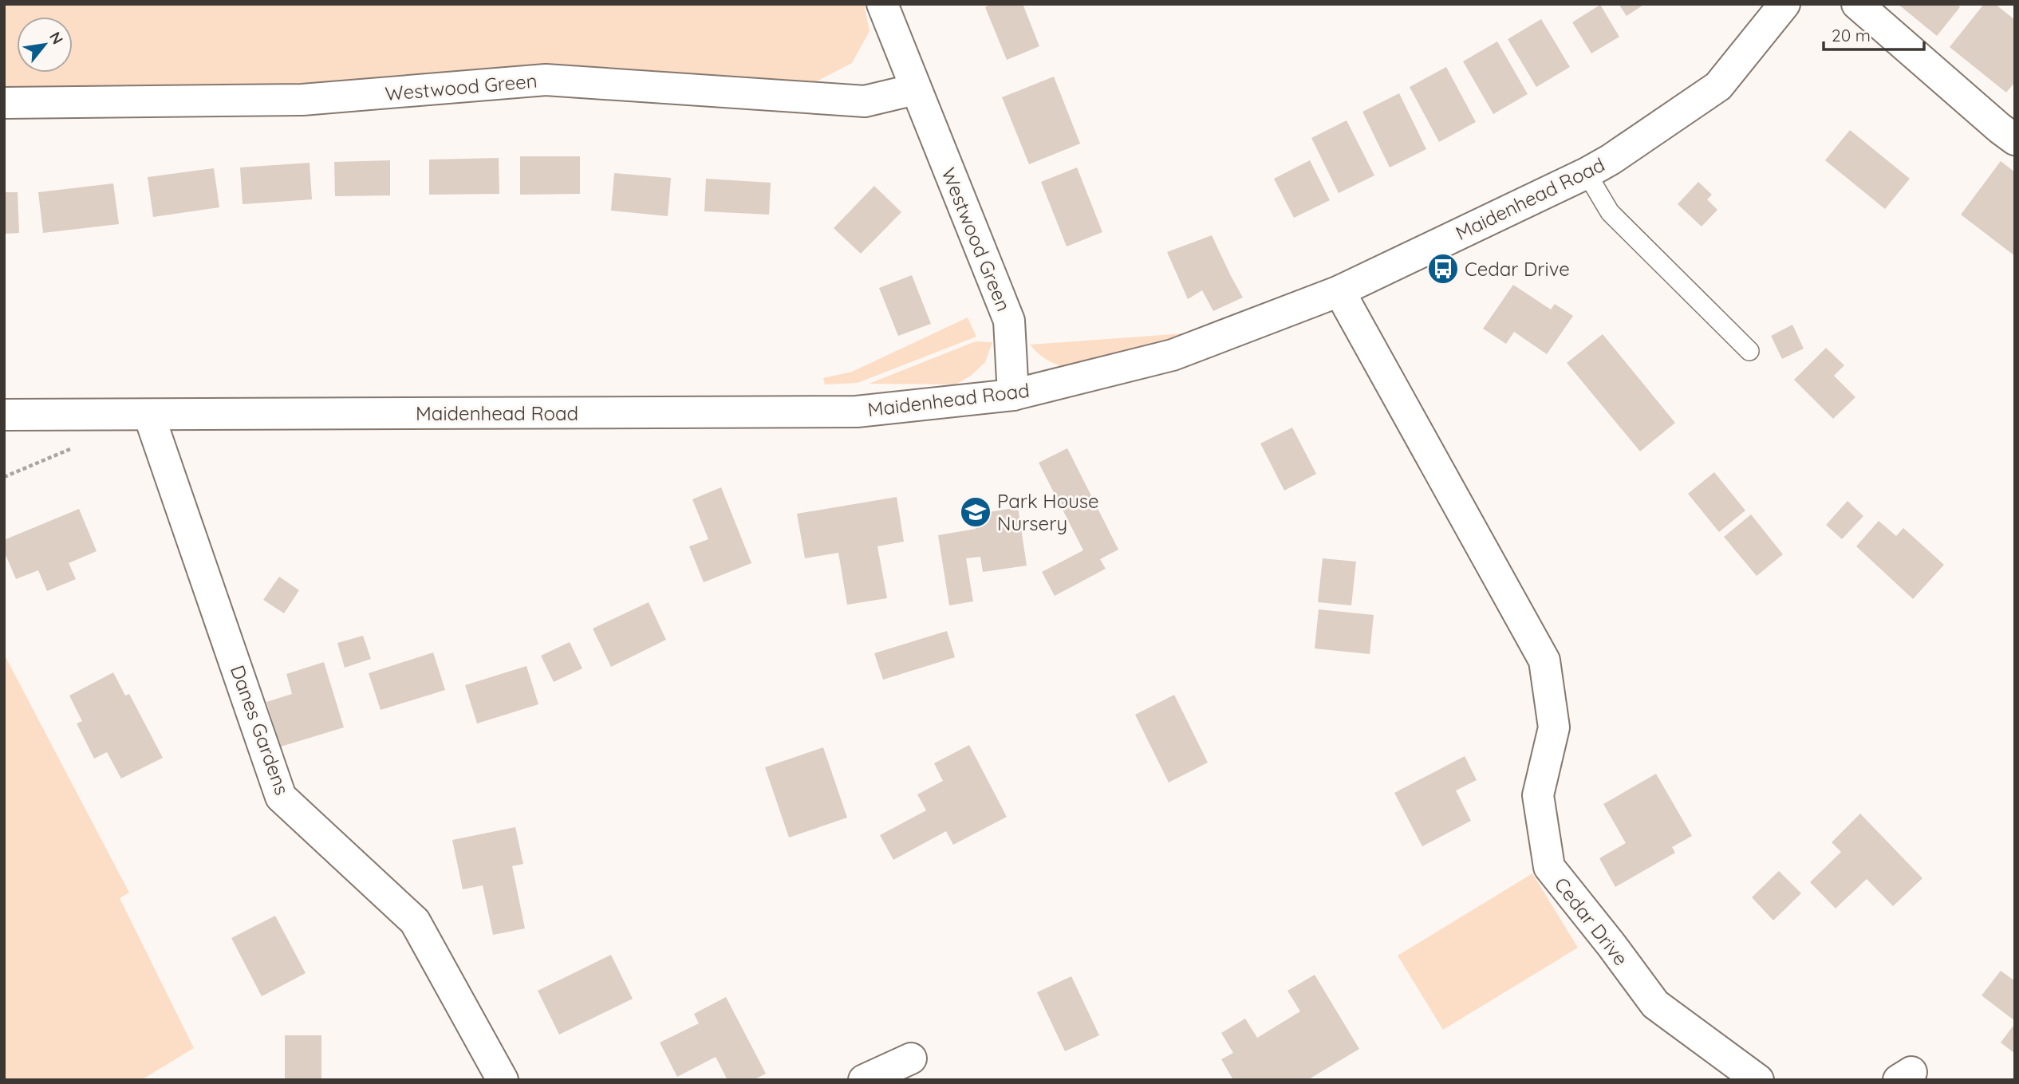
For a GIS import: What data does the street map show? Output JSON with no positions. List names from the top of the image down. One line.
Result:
{"streets":{"street":["Westwood Green","Maidenhead Road","Danes Gardens","Cedar Drive"]},"crossings":[["Westwood Green","Maidenhead Road"],["Maidenhead Road","Danes Gardens"],["Maidenhead Road","Cedar Drive"]],"places":{"bus stop":["Cedar Drive"],"school or university":["Park House Nursery"]},"scale_bar":"20 m","north":"top right"}
